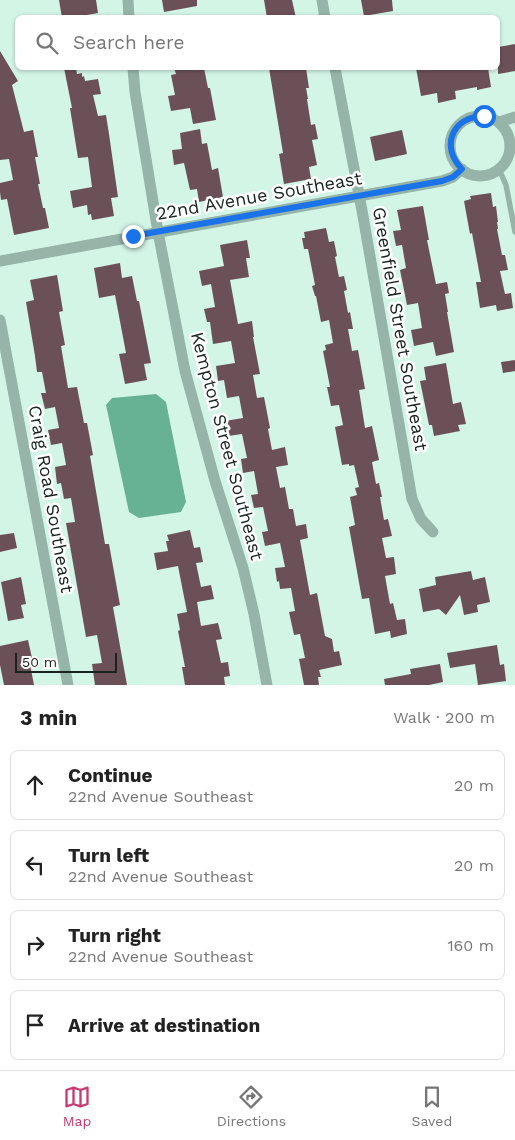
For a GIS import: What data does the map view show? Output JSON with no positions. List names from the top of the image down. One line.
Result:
{"streets":{"street":["22nd Avenue Southeast","Greenfield Street Southeast","Kempton Street Southeast","Craig Road Southeast"]},"crossings":[["22nd Avenue Southeast","Greenfield Street Southeast"],["22nd Avenue Southeast","Kempton Street Southeast"]],"scale_bar":"50 m","page":{"search":"Search here","scale":"50 m","heading":["3 min","Walk · 200 m"],"list":[["Continue","22nd Avenue Southeast","20 m"],["Turn left","22nd Avenue Southeast","20 m"],["Turn right","22nd Avenue Southeast","160 m"],"Arrive at destination"],"nav":["Map","Directions","Saved"]}}
